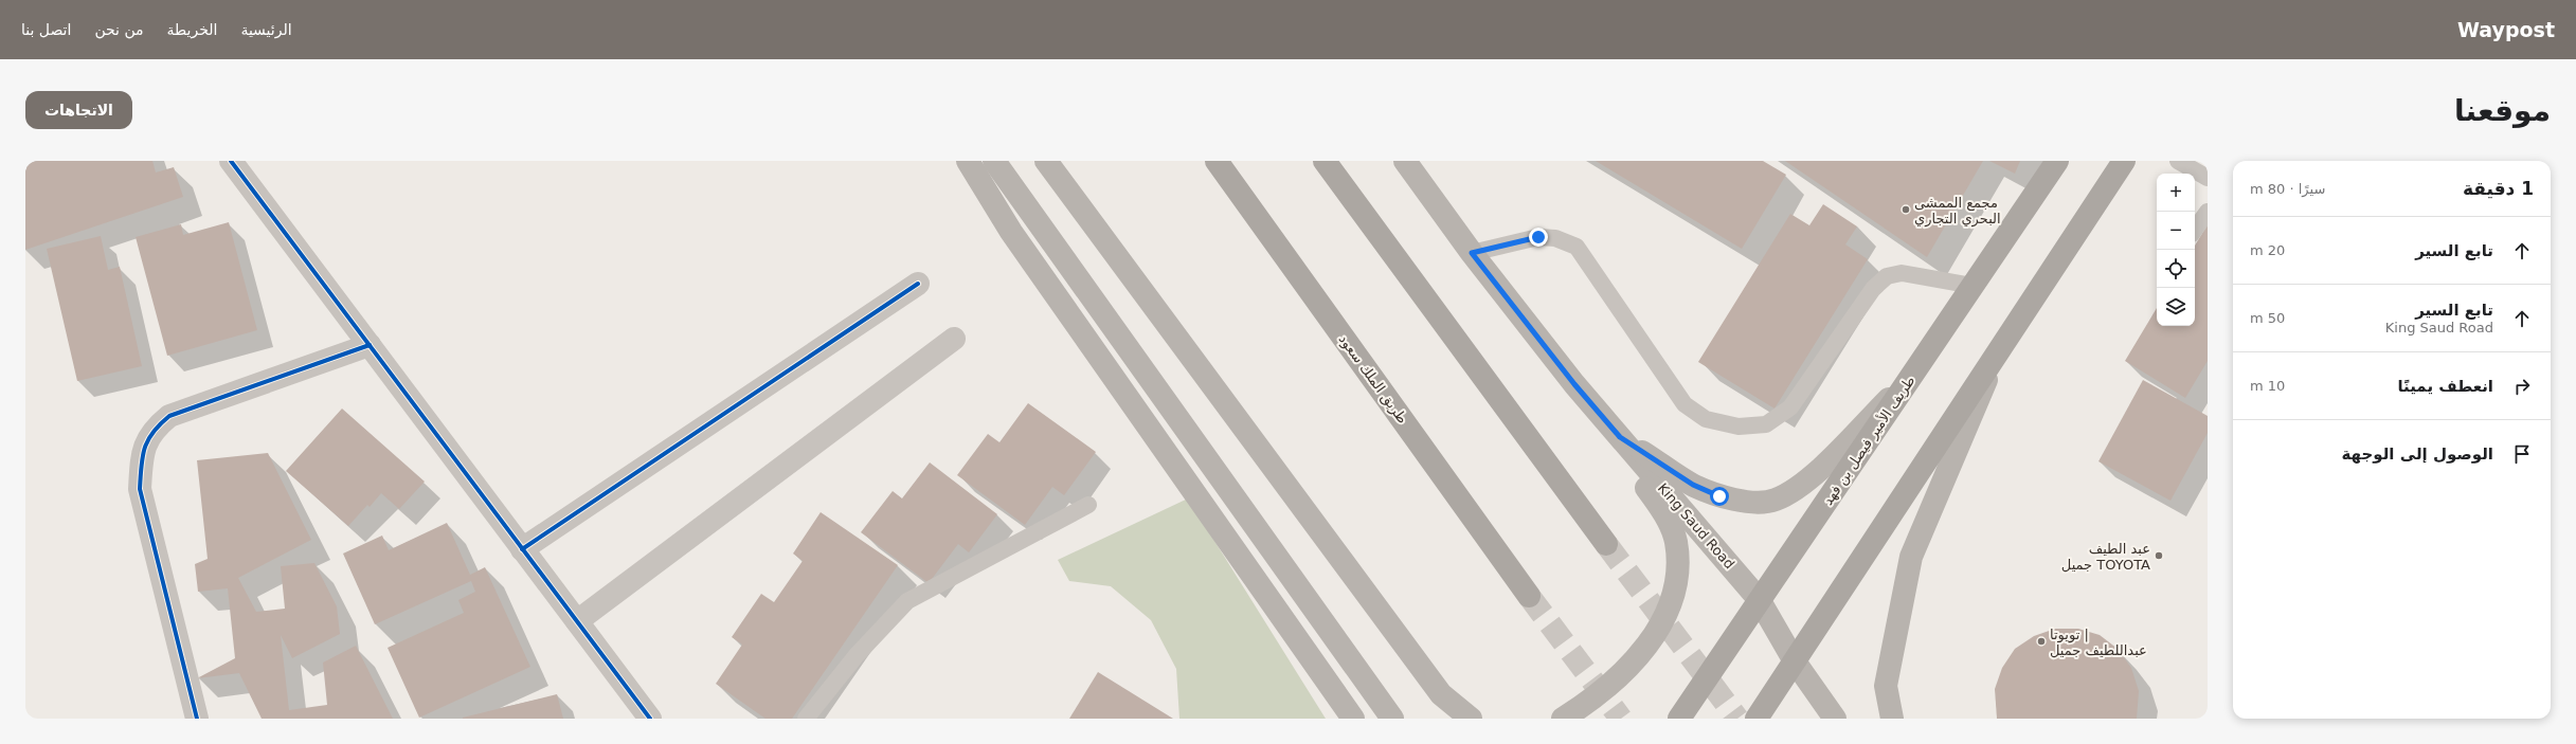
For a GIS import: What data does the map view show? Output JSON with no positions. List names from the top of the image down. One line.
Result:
{"streets":{"main road":["طريق الملك سعود","طريف الأمير فيصل بن فهد","King Saud Road"]},"crossings":[["طريف الأمير فيصل بن فهد","King Saud Road"]],"places":["مجمع الممشى البحري التجاري","عبد الطيف جميل TOYOTA","تويوتا | عبداللطيف جميل"],"page":{"header":"Waypost","nav":["الرئيسية","الخريطة","من نحن","اتصل بنا"],"buttons":"الاتجاهات","title":"موقعنا","heading":["1 دقيقة","سيرًا · 80 m"],"map_buttons":["+","−"],"list":[["تابع السير","20 m"],["تابع السير","King Saud Road","50 m"],["انعطف يمينًا","10 m"],"الوصول إلى الوجهة"]}}
